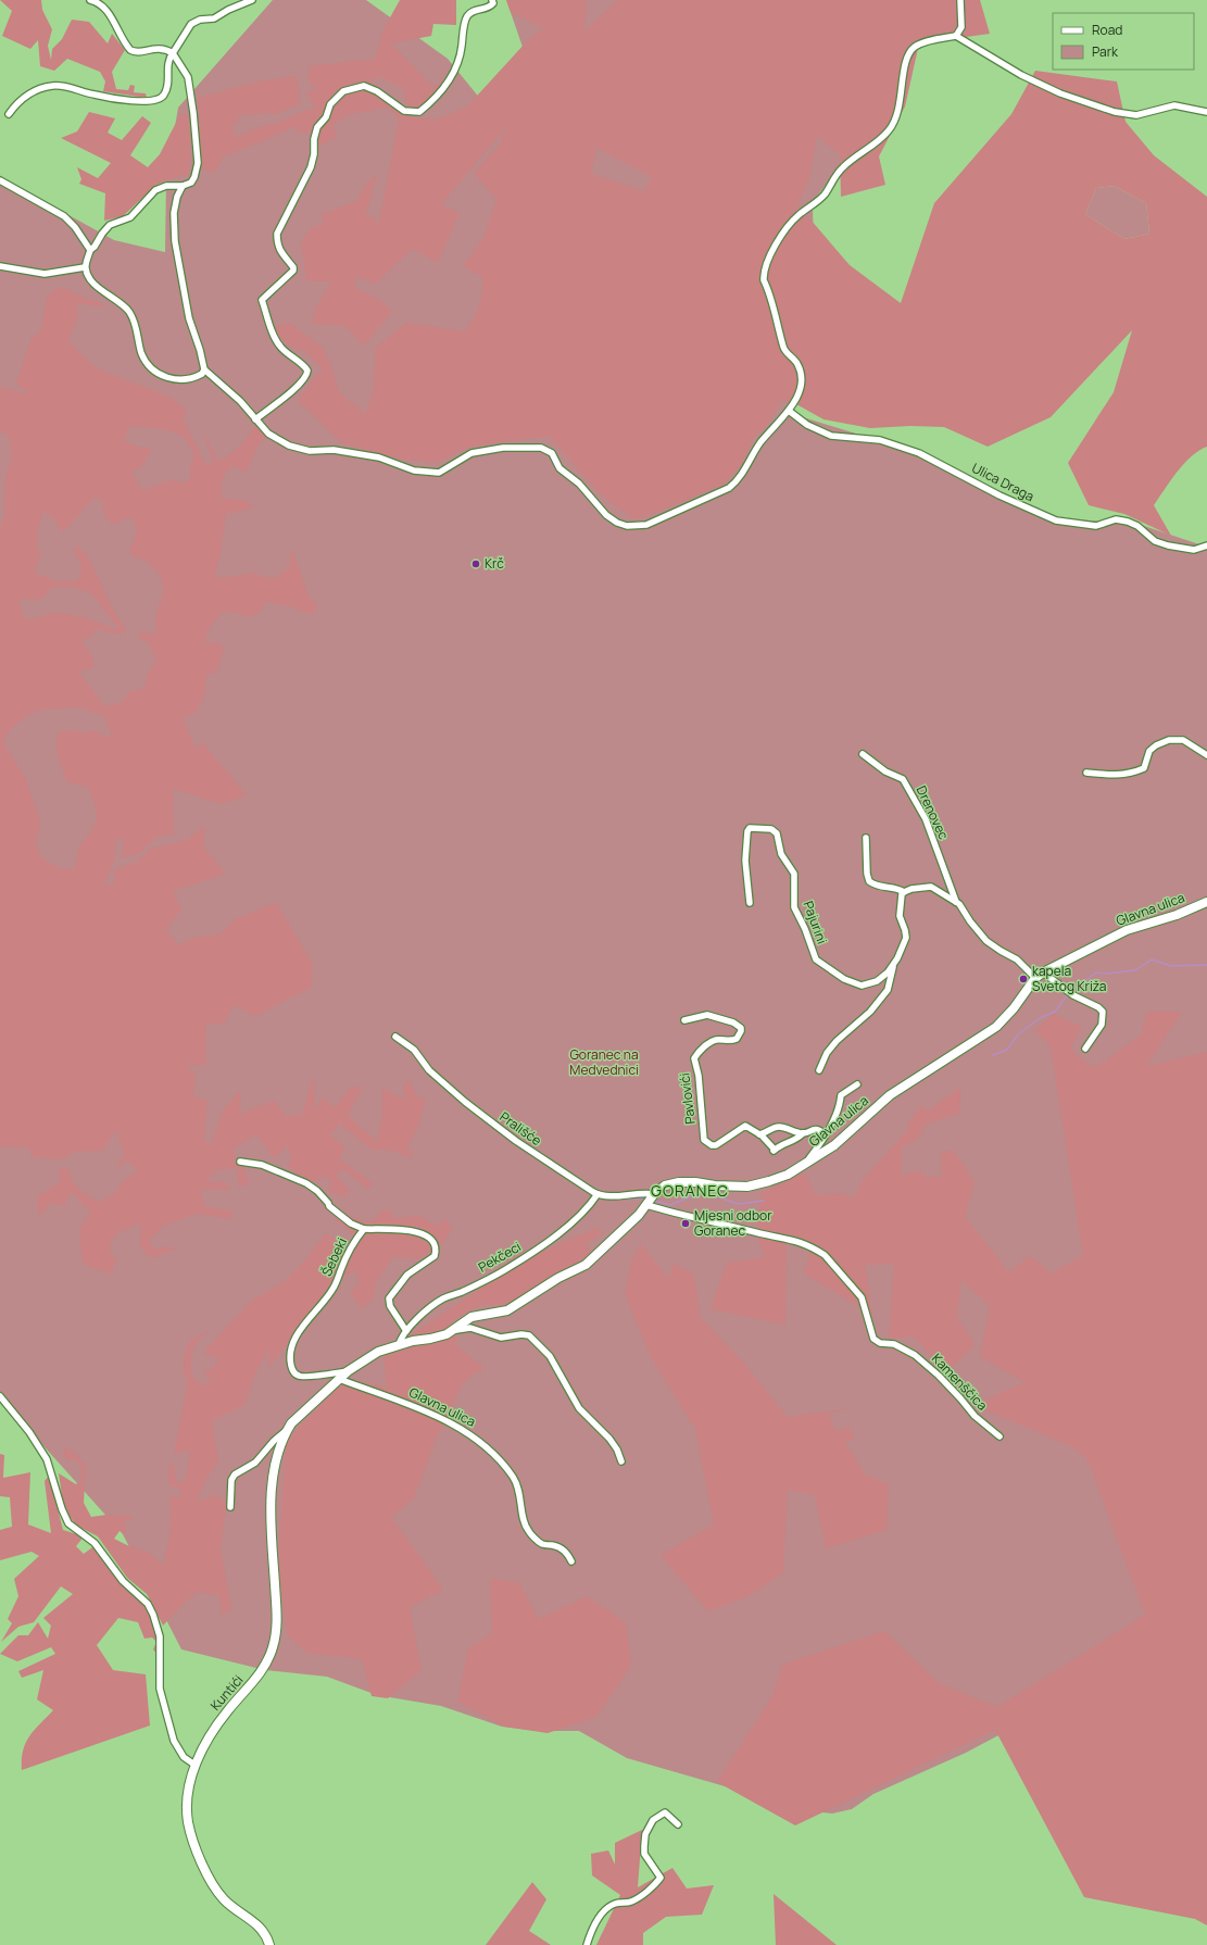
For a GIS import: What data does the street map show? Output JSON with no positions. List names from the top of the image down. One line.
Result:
{"streets":{"street":["Ulica Draga","Drenovec","Glavna ulica","Pajurini","Pavlovići","Prališće","Šebeki","Pekčeci","Kamenščica","Kuntići"]},"crossings":[["Glavna ulica","Prališće"],["Glavna ulica","Šebeki"],["Glavna ulica","Pekčeci"],["Glavna ulica","Kamenščica"],["Glavna ulica","Kuntići"],["Prališće","Pekčeci"],["Prališće","Kamenščica"],["Šebeki","Kuntići"]],"districts":["GORANEC"],"parks":["Goranec na Medvednici"],"places":["Krč","kapela Svetog Križa","Mjesni odbor Goranec"],"legend":["Road","Park"]}
